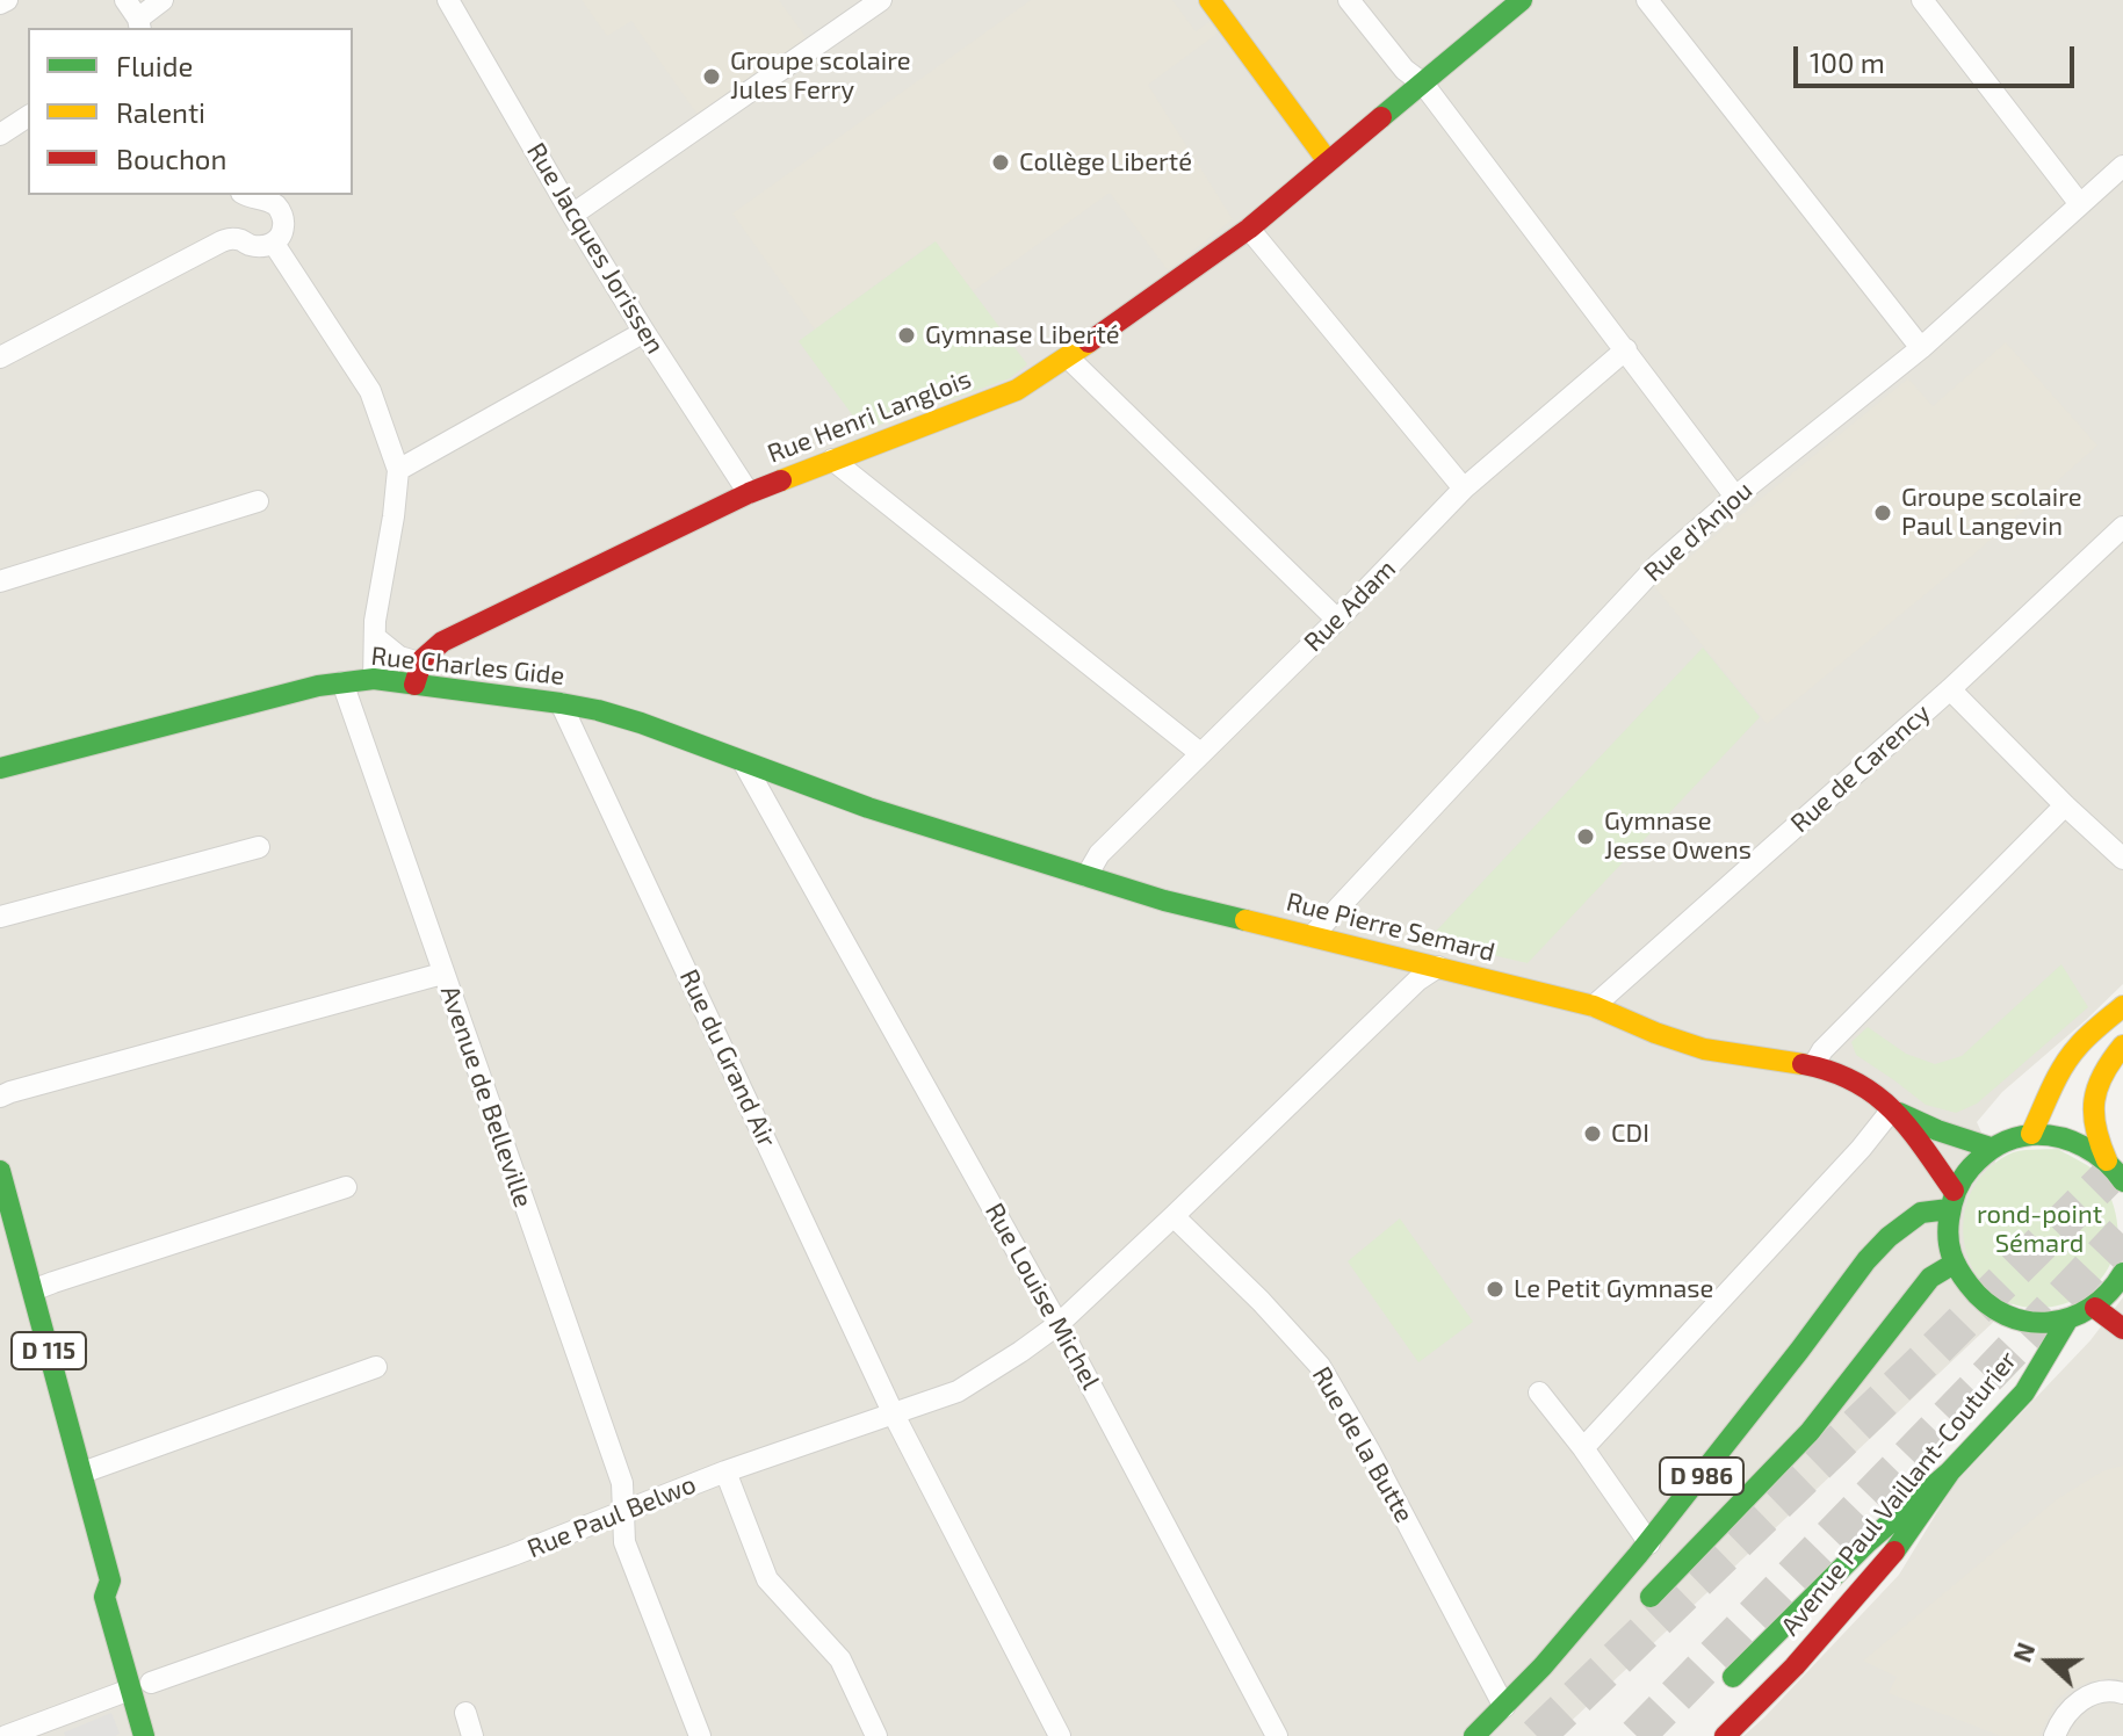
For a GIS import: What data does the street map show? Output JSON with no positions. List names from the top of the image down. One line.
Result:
{"streets":{"main road":["Rue Henri Langlois","Rue Charles Gide","Rue Pierre Semard","D 115","D 986","Avenue Paul Vaillant-Couturier"],"street":["Rue Jacques Jorissen","Rue d'Anjou","Rue Adam","Rue de Carency","Rue du Grand Air","Avenue de Belleville","Rue Louise Michel","Rue de la Butte","Rue Paul Belwo"]},"crossings":[["Rue Jacques Jorissen","Rue Henri Langlois"],["Rue Henri Langlois","Rue Charles Gide"],["Rue d'Anjou","Rue Pierre Semard"],["Rue Adam","Rue Pierre Semard"],["Rue Charles Gide","Rue Pierre Semard"],["Rue Charles Gide","Rue du Grand Air"],["Rue Charles Gide","Avenue de Belleville"],["Rue Charles Gide","Rue Louise Michel"],["Rue de Carency","Rue Pierre Semard"],["Rue Pierre Semard","D 986"],["Rue Pierre Semard","Rue Paul Belwo"],["Rue du Grand Air","Rue Paul Belwo"],["Avenue de Belleville","Rue Paul Belwo"],["Rue Louise Michel","Rue Paul Belwo"],["D 115","Rue Paul Belwo"],["Rue de la Butte","D 986"],["Rue de la Butte","Rue Paul Belwo"]],"parks":["rond-point Sémard"],"places":["Groupe scolaire Jules Ferry","Collège Liberté","Gymnase Liberté","Groupe scolaire Paul Langevin","Gymnase Jesse Owens","CDI","Le Petit Gymnase"],"legend":["Fluide","Ralenti","Bouchon"],"scale_bar":"100 m","north":"left"}
